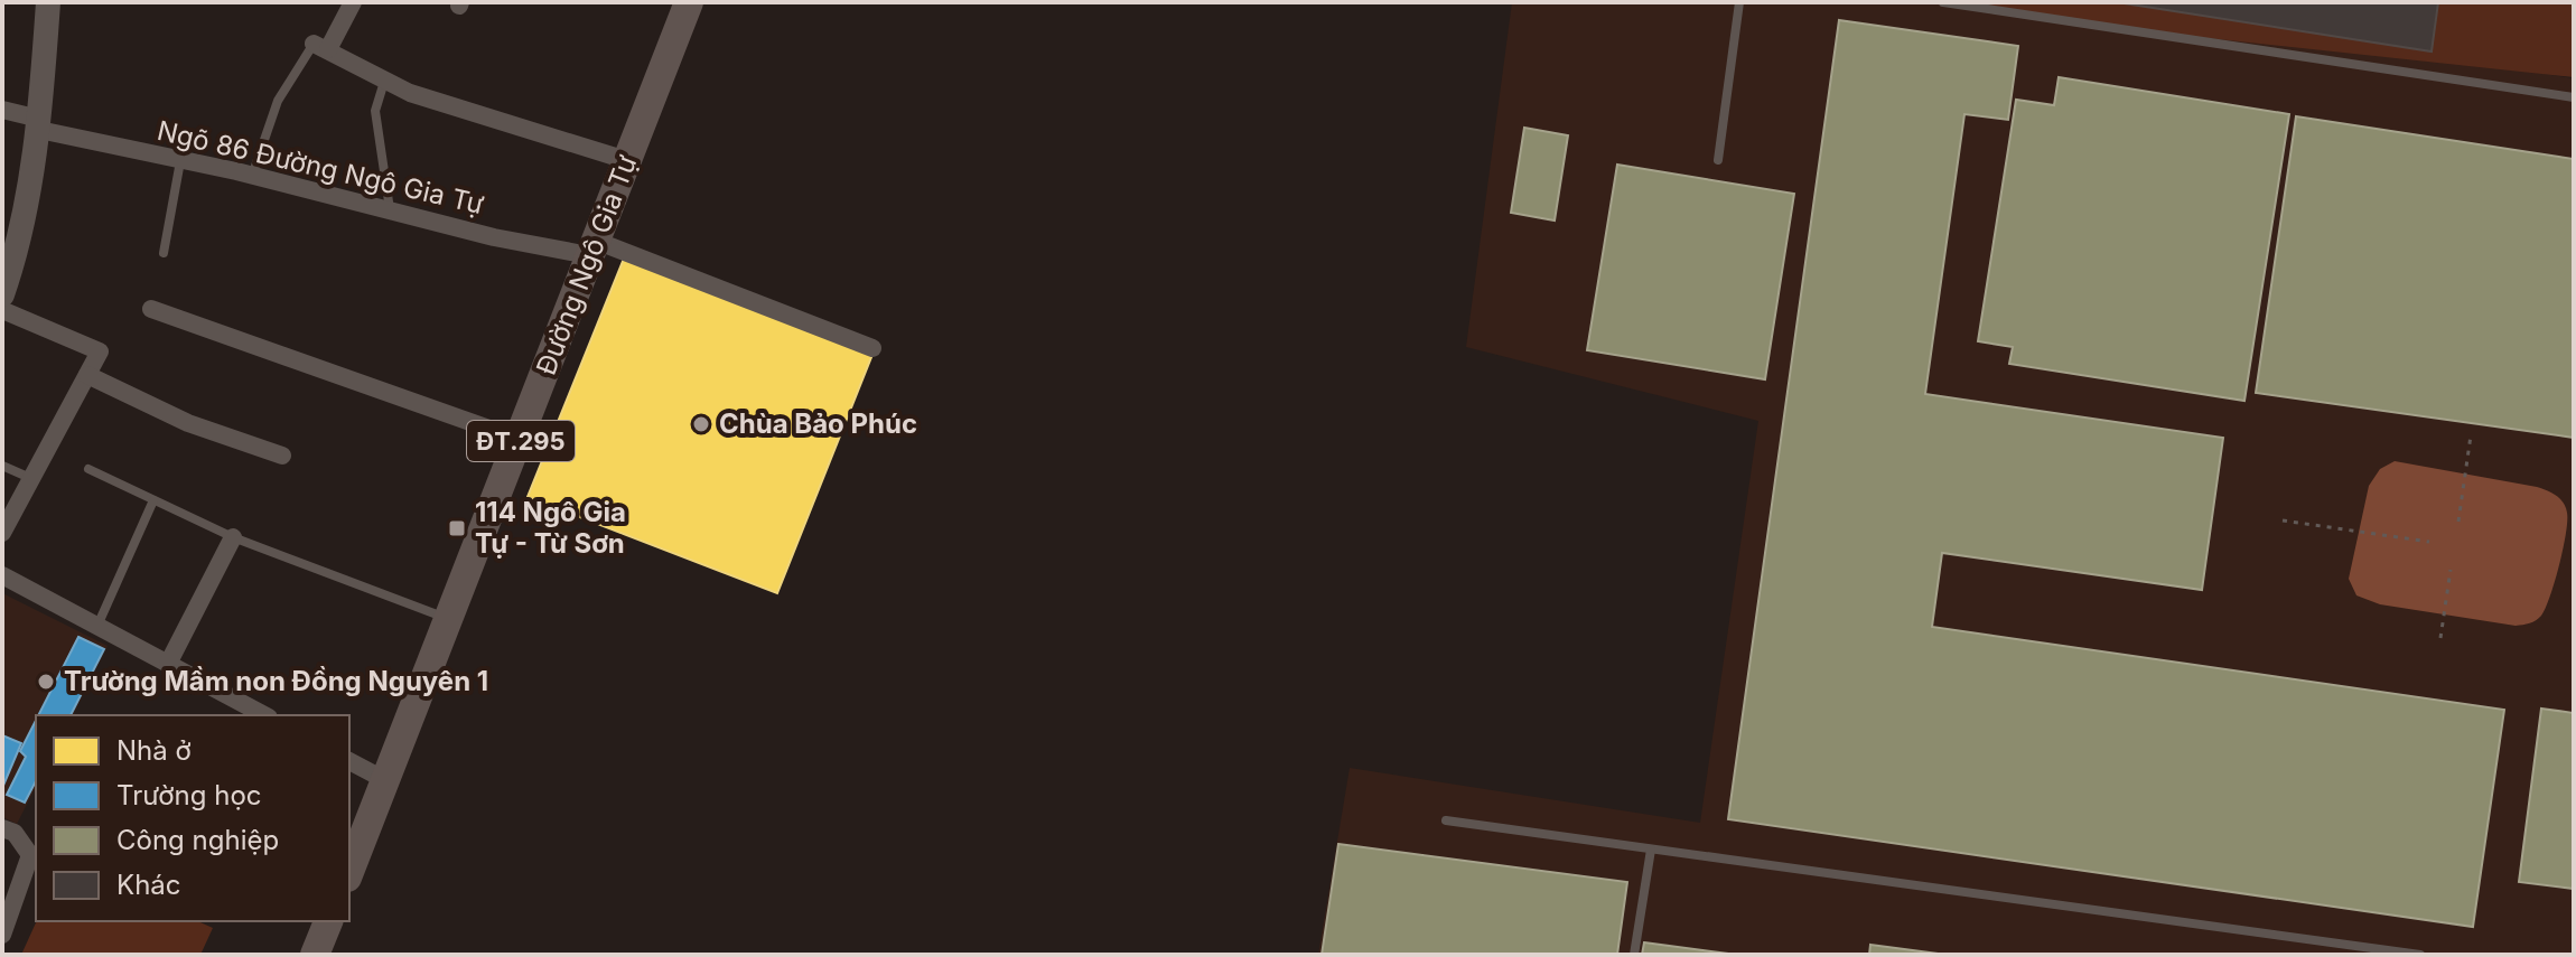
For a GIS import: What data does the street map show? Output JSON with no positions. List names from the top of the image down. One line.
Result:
{"streets":{"main road":["Đường Ngô Gia Tự","ĐT.295"],"street":["Ngõ 86 Đường Ngô Gia Tự"]},"crossings":[["Ngõ 86 Đường Ngô Gia Tự","Đường Ngô Gia Tự"]],"places":{"other":["Chùa Bảo Phúc","Trường Mầm non Đồng Nguyên 1"],"transit":["114 Ngô Gia Tự - Từ Sơn"]},"legend":["Nhà ở","Trường học","Công nghiệp","Khác"]}
